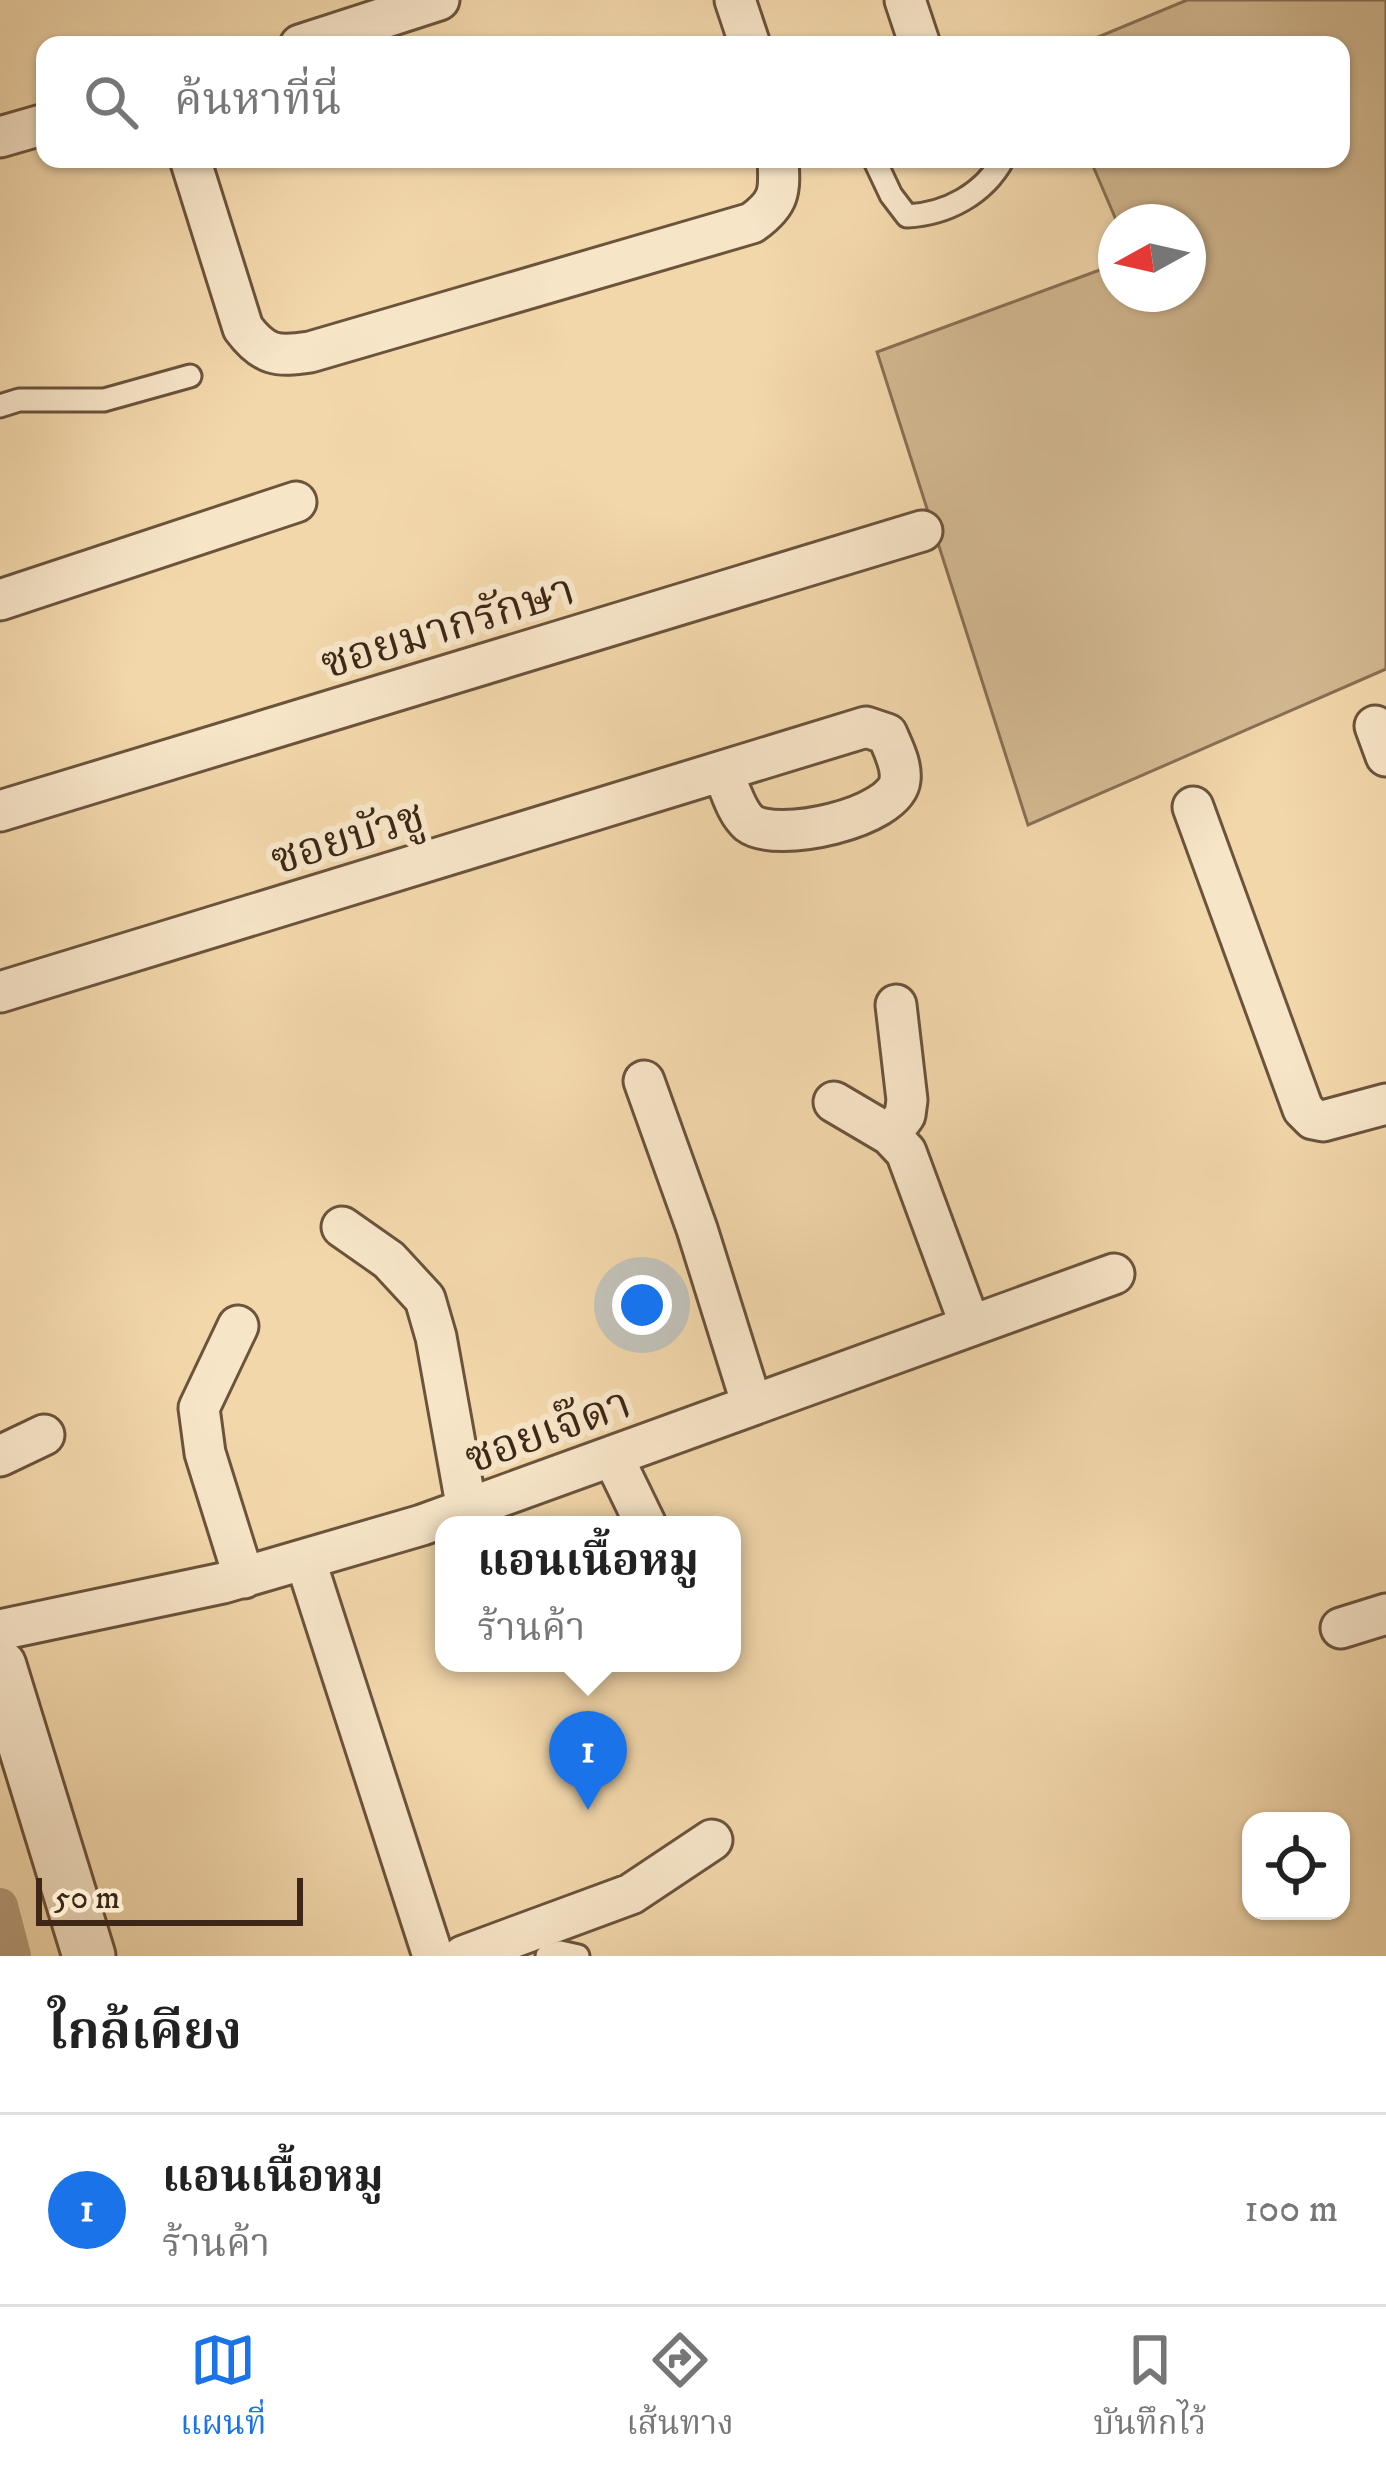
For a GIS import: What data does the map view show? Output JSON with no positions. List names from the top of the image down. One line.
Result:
{"streets":{"street":["ซอยมากรักษา","ซอยบัวชู","ซอยเจ๊ดา"]},"scale_bar":"50 m","north":"left","page":{"search":"ค้นหาที่นี่","popup":["แอนเนื้อหมู","ร้านค้า"],"pins":"1","scale":"50 m","heading":"ใกล้เคียง","list":[{"mark":"1","name":"แอนเนื้อหมู","note":"ร้านค้า","value":"100 m"}],"nav":["แผนที่","เส้นทาง","บันทึกไว้"]}}
